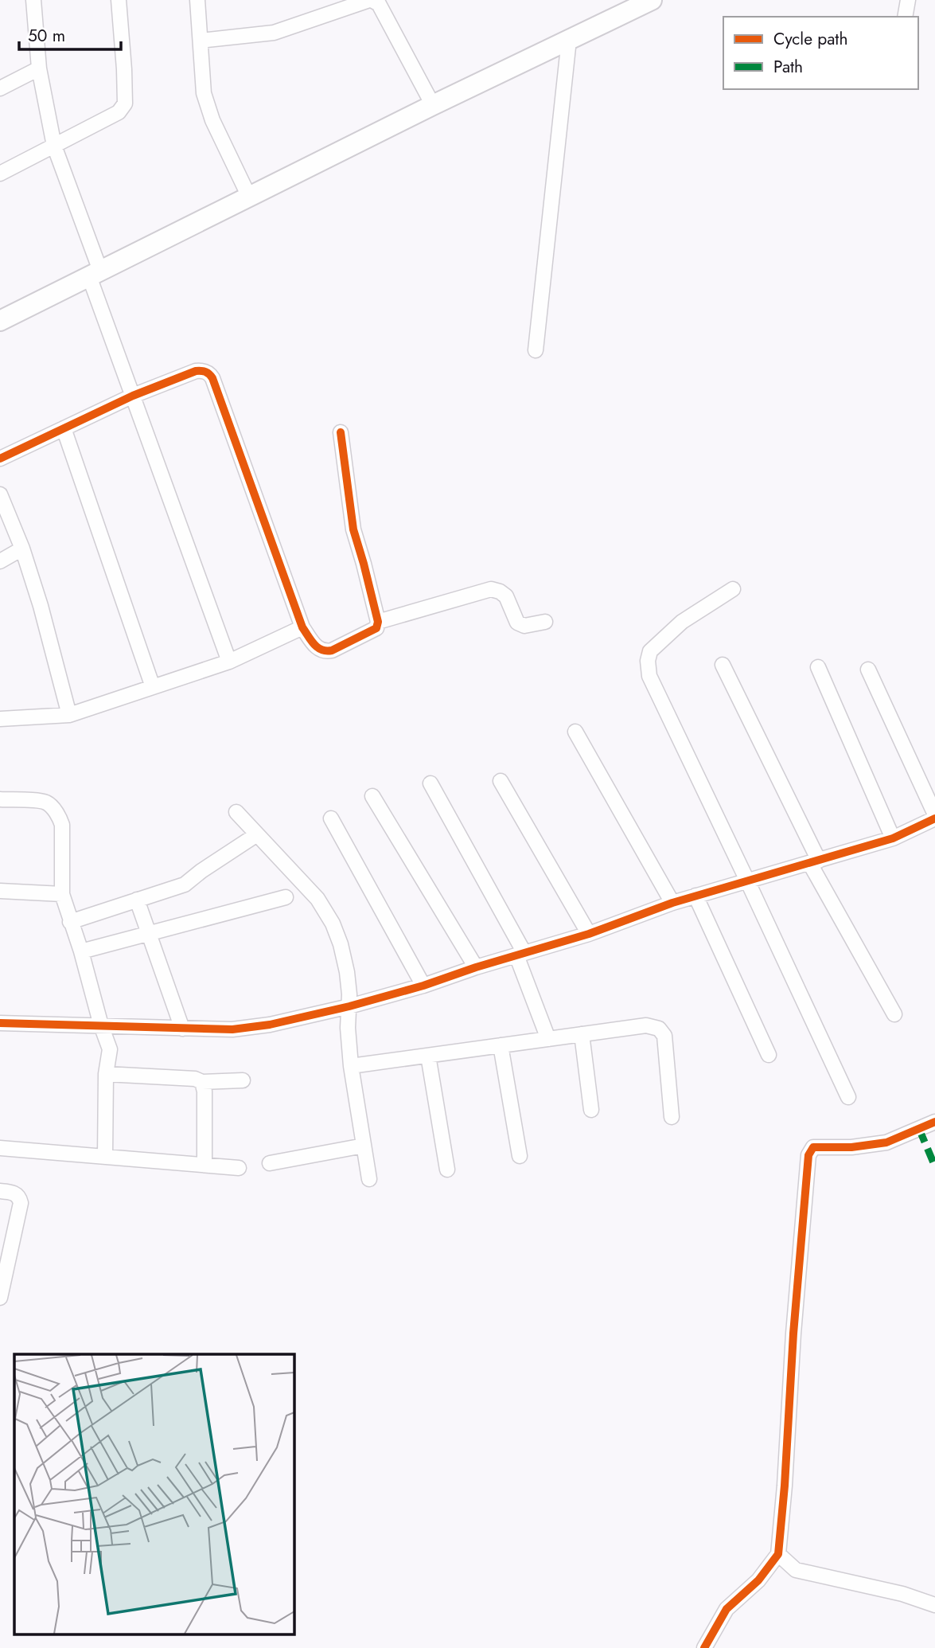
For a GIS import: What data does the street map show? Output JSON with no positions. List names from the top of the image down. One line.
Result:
{"legend":["Cycle path","Path"],"scale_bar":"50 m"}
